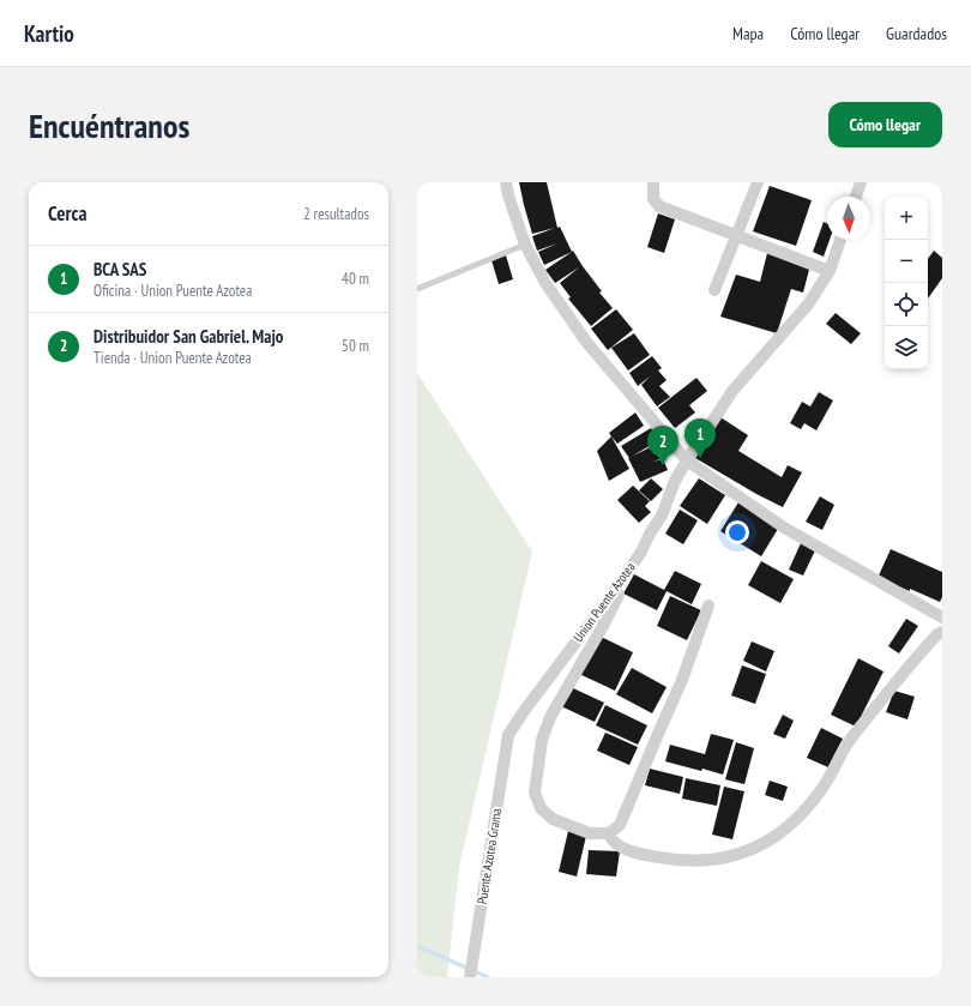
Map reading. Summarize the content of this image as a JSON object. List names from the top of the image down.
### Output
{
  "streets": {
    "street": ["Union Puente Azotea", "Puente Azotea Grama"]
  },
  "crossings": [
    ["Union Puente Azotea", "Puente Azotea Grama"]
  ],
  "north": "bottom",
  "page": {
    "header": "Kartio",
    "nav": ["Mapa", "Cómo llegar", "Guardados"],
    "buttons": "Cómo llegar",
    "title": "Encuéntranos",
    "heading": ["Cerca", "2 resultados"],
    "map_buttons": ["+", "−"],
    "list": [
      {
        "mark": "1",
        "name": "BCA SAS",
        "note": "Oficina · Union Puente Azotea",
        "value": "40 m"
      },
      {
        "mark": "2",
        "name": "Distribuidor San Gabriel. Majo",
        "note": "Tienda · Union Puente Azotea",
        "value": "50 m"
      }
    ],
    "pins": ["1", "2"]
  }
}
